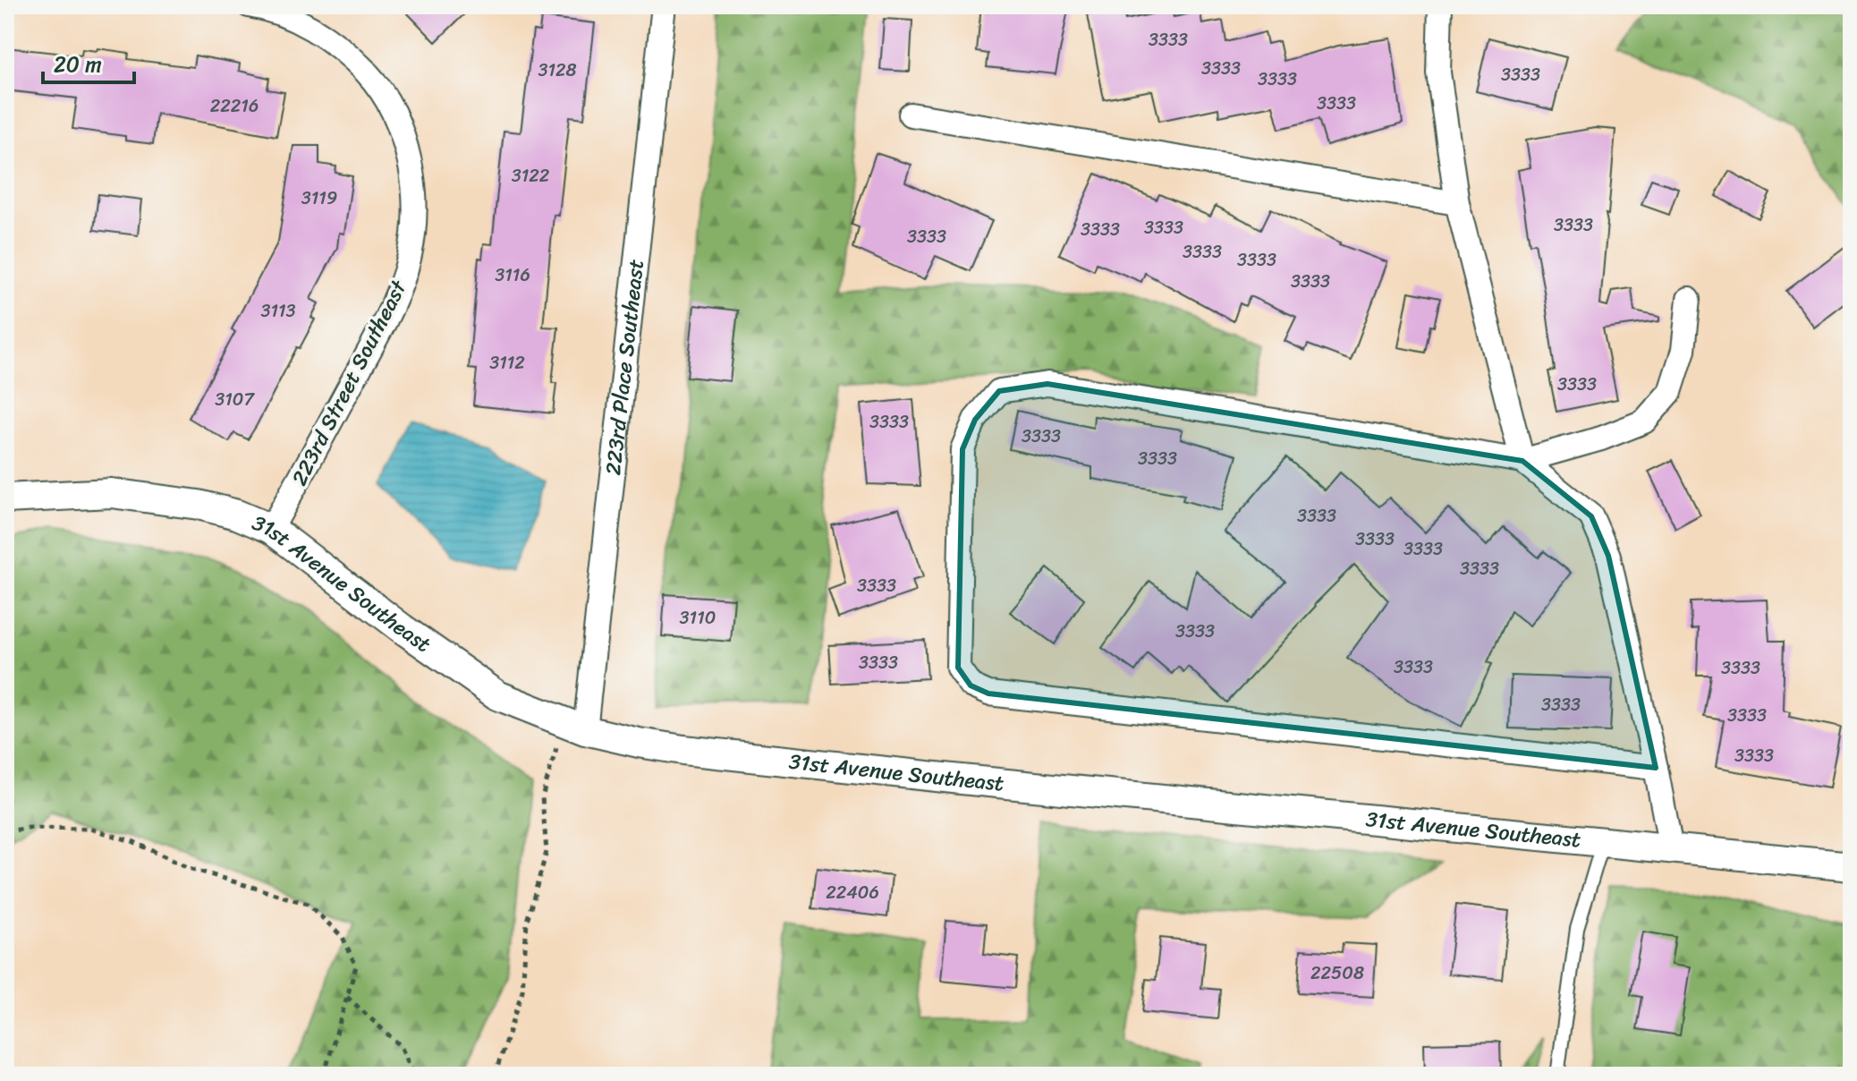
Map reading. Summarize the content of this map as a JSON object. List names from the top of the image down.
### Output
{
  "streets": {
    "street": ["223rd Place Southeast", "223rd Street Southeast", "31st Avenue Southeast"]
  },
  "crossings": [
    ["223rd Place Southeast", "31st Avenue Southeast"],
    ["223rd Street Southeast", "31st Avenue Southeast"]
  ],
  "house_numbers": [
    "3333",
    "3333",
    "3128",
    "3333",
    "3333",
    "3333",
    "22216",
    "3122",
    "3119",
    "3333",
    "3333",
    "3333",
    "3333",
    "3333",
    "3333",
    "3116",
    "3333",
    "3113",
    "3112",
    "3333",
    "3107",
    "3333",
    "3333",
    "3333",
    "3333",
    "3333",
    "3333",
    "3333",
    "3333",
    "3110",
    "3333",
    "3333",
    "3333",
    "3333",
    "3333",
    "3333",
    "3333",
    "22406",
    "22508"
  ],
  "scale_bar": "20 m"
}
